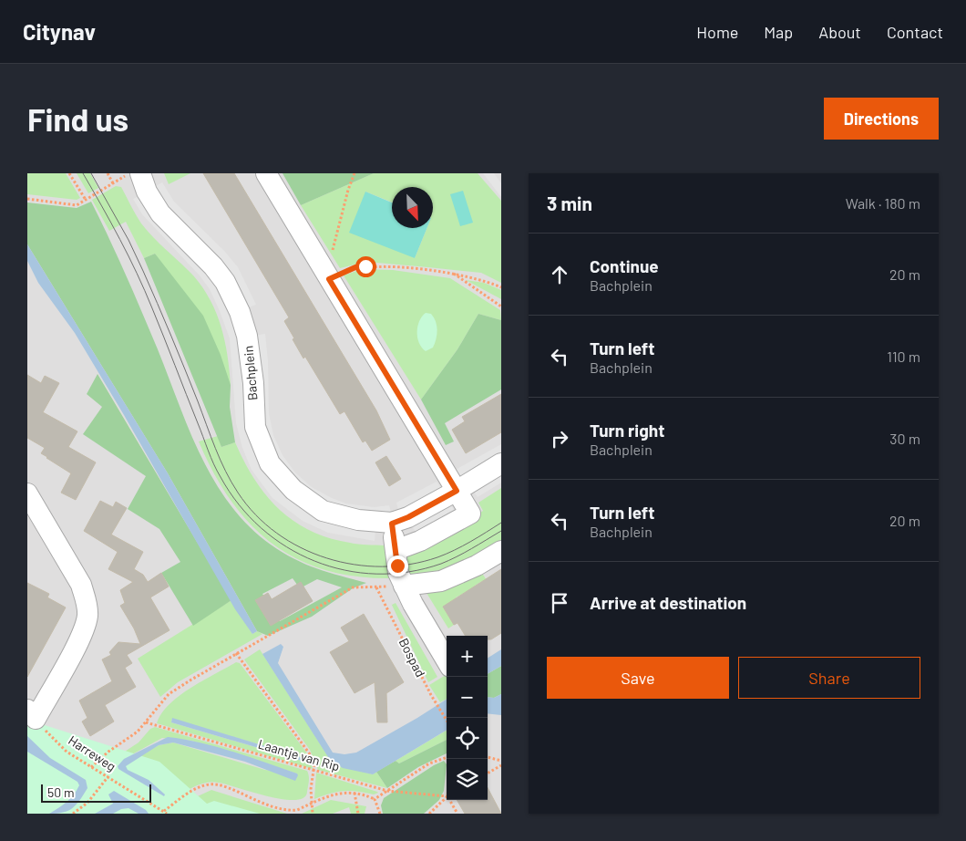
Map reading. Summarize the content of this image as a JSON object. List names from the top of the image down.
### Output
{
  "streets": {
    "street": ["Bachplein"],
    "path": ["Bospad", "Harreweg", "Laantje van Rip"]
  },
  "scale_bar": "50 m",
  "north": "bottom right",
  "page": {
    "header": "Citynav",
    "nav": [
      "Home",
      "Map",
      "About",
      "Contact"
    ],
    "buttons": [
      "Directions",
      ["Save", "Share"]
    ],
    "title": "Find us",
    "heading": ["3 min", "Walk · 180 m"],
    "list": [
      ["Continue", "Bachplein", "20 m"],
      ["Turn left", "Bachplein", "110 m"],
      ["Turn right", "Bachplein", "30 m"],
      ["Turn left", "Bachplein", "20 m"],
      "Arrive at destination"
    ],
    "map_buttons": ["+", "−"],
    "scale": "50 m"
  }
}
